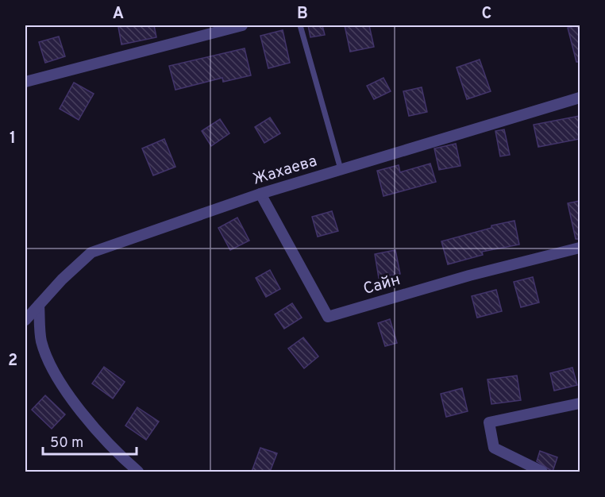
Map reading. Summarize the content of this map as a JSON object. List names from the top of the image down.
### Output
{
  "streets": {
    "street": ["Жахаева", "Сайн"]
  },
  "crossings": [
    ["Жахаева", "Сайн"]
  ],
  "scale_bar": "50 m",
  "grid": {
    "columns": ["A", "B", "C"],
    "rows": ["1", "2"]
  }
}
